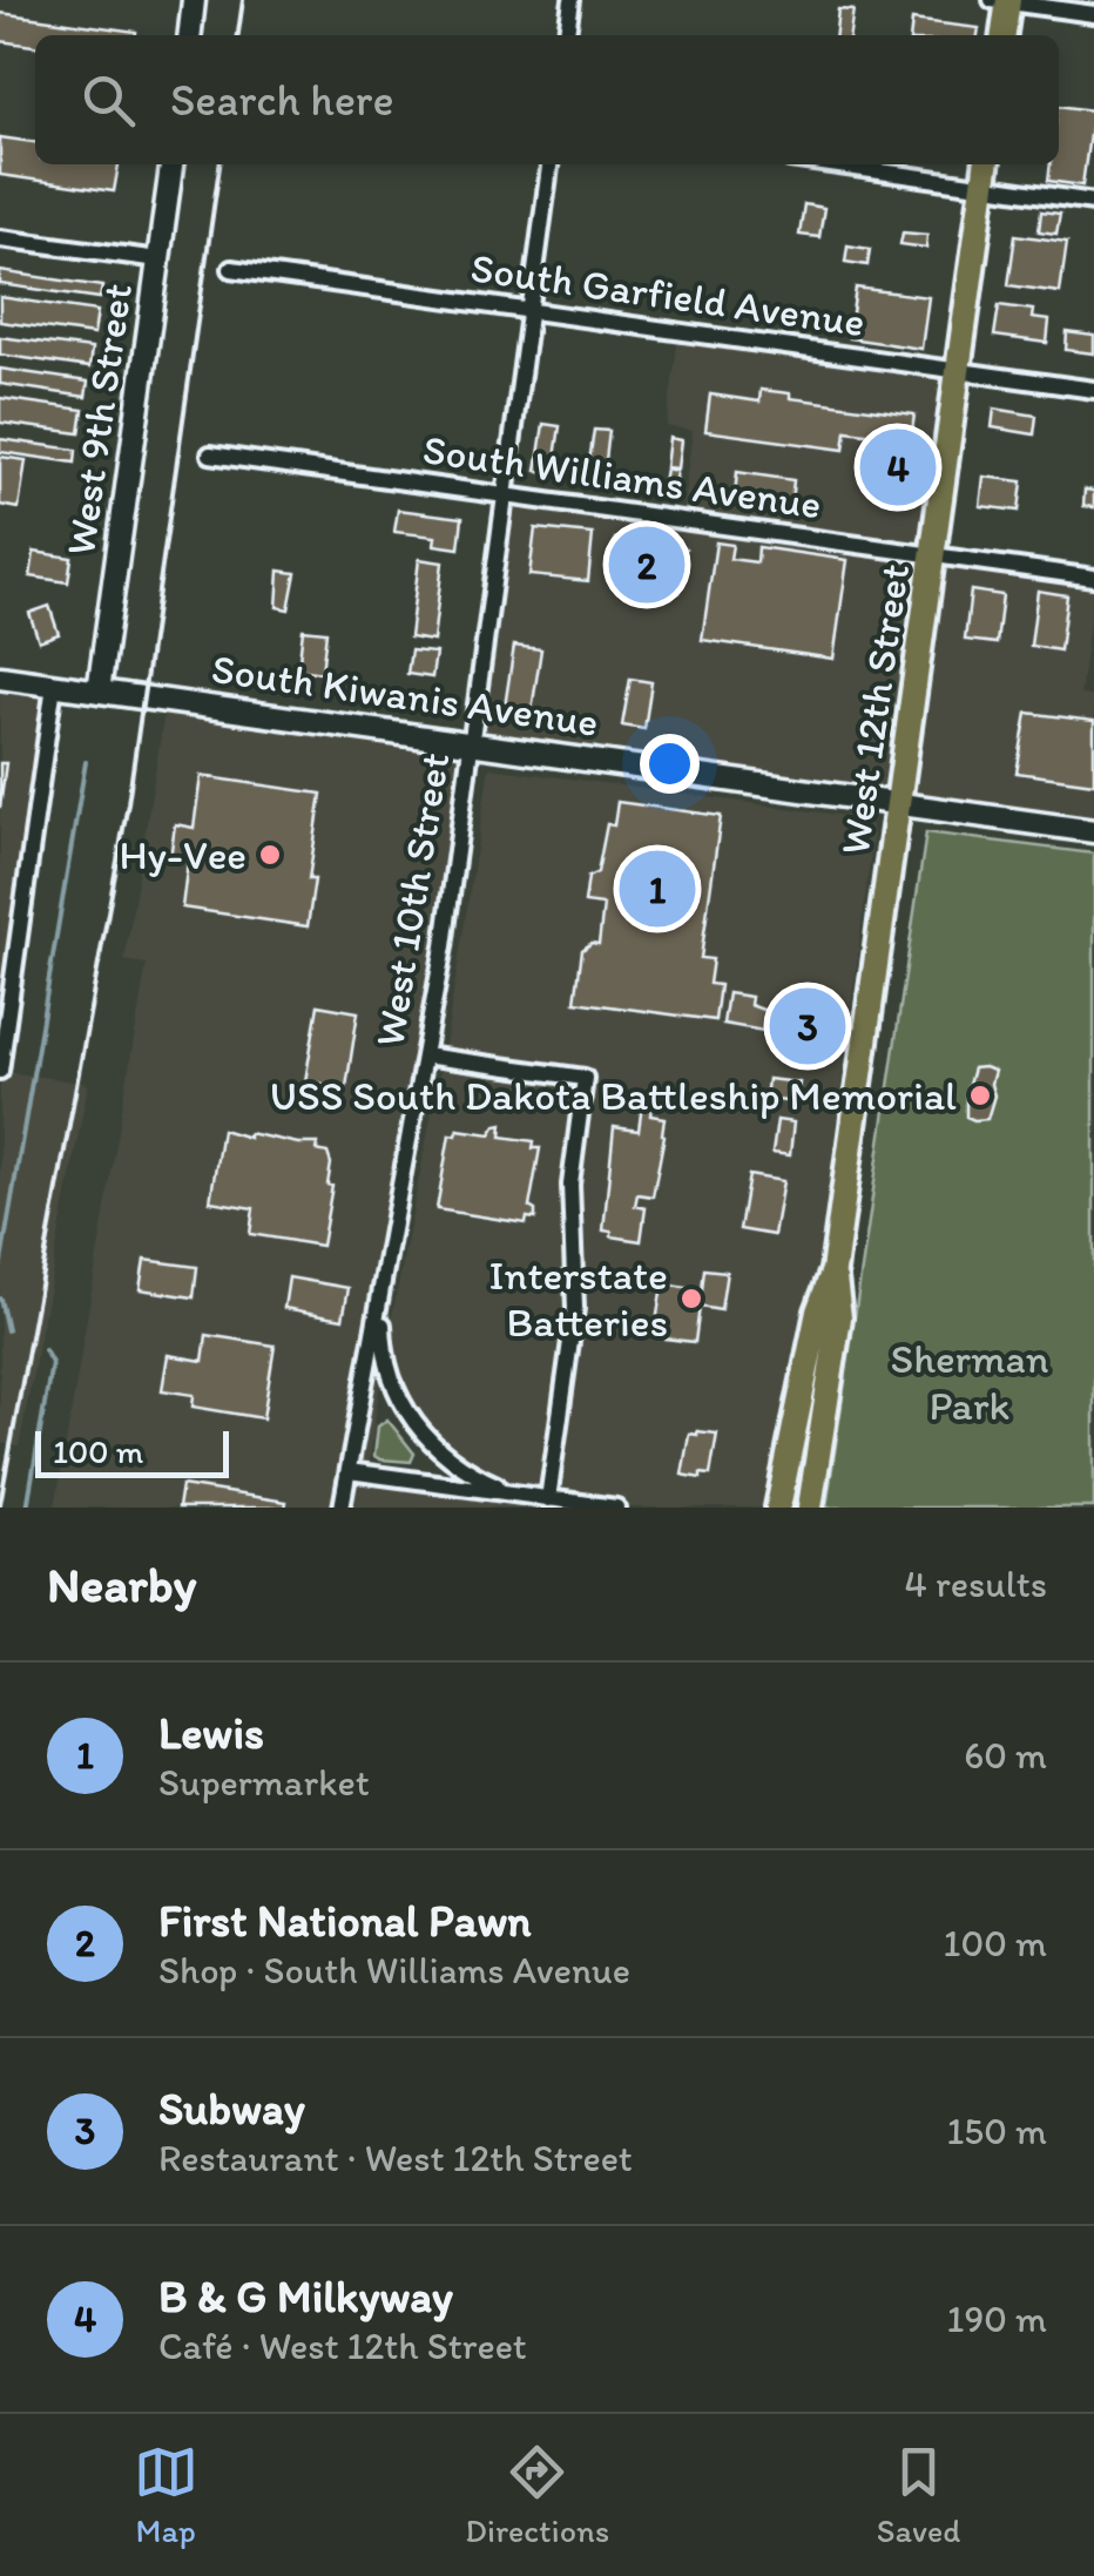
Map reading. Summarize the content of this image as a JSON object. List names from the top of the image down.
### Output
{
  "streets": {
    "main road": ["West 9th Street", "South Kiwanis Avenue", "West 12th Street"],
    "street": ["South Garfield Avenue", "South Williams Avenue", "West 10th Street"]
  },
  "crossings": [
    ["South Garfield Avenue", "West 12th Street"],
    ["South Garfield Avenue", "West 10th Street"],
    ["West 9th Street", "South Kiwanis Avenue"],
    ["South Williams Avenue", "West 12th Street"],
    ["South Williams Avenue", "West 10th Street"],
    ["South Kiwanis Avenue", "West 12th Street"],
    ["South Kiwanis Avenue", "West 10th Street"]
  ],
  "parks": ["Sherman Park"],
  "places": ["Hy-Vee", "USS South Dakota Battleship Memorial", "Interstate Batteries"],
  "scale_bar": "100 m",
  "page": {
    "search": "Search here",
    "pins": [
      "4",
      "2",
      "1",
      "3"
    ],
    "scale": "100 m",
    "heading": ["Nearby", "4 results"],
    "list": [
      {
        "mark": "1",
        "name": "Lewis",
        "note": "Supermarket",
        "value": "60 m"
      },
      {
        "mark": "2",
        "name": "First National Pawn",
        "note": "Shop · South Williams Avenue",
        "value": "100 m"
      },
      {
        "mark": "3",
        "name": "Subway",
        "note": "Restaurant · West 12th Street",
        "value": "150 m"
      },
      {
        "mark": "4",
        "name": "B & G Milkyway",
        "note": "Café · West 12th Street",
        "value": "190 m"
      }
    ],
    "nav": ["Map", "Directions", "Saved"]
  }
}
